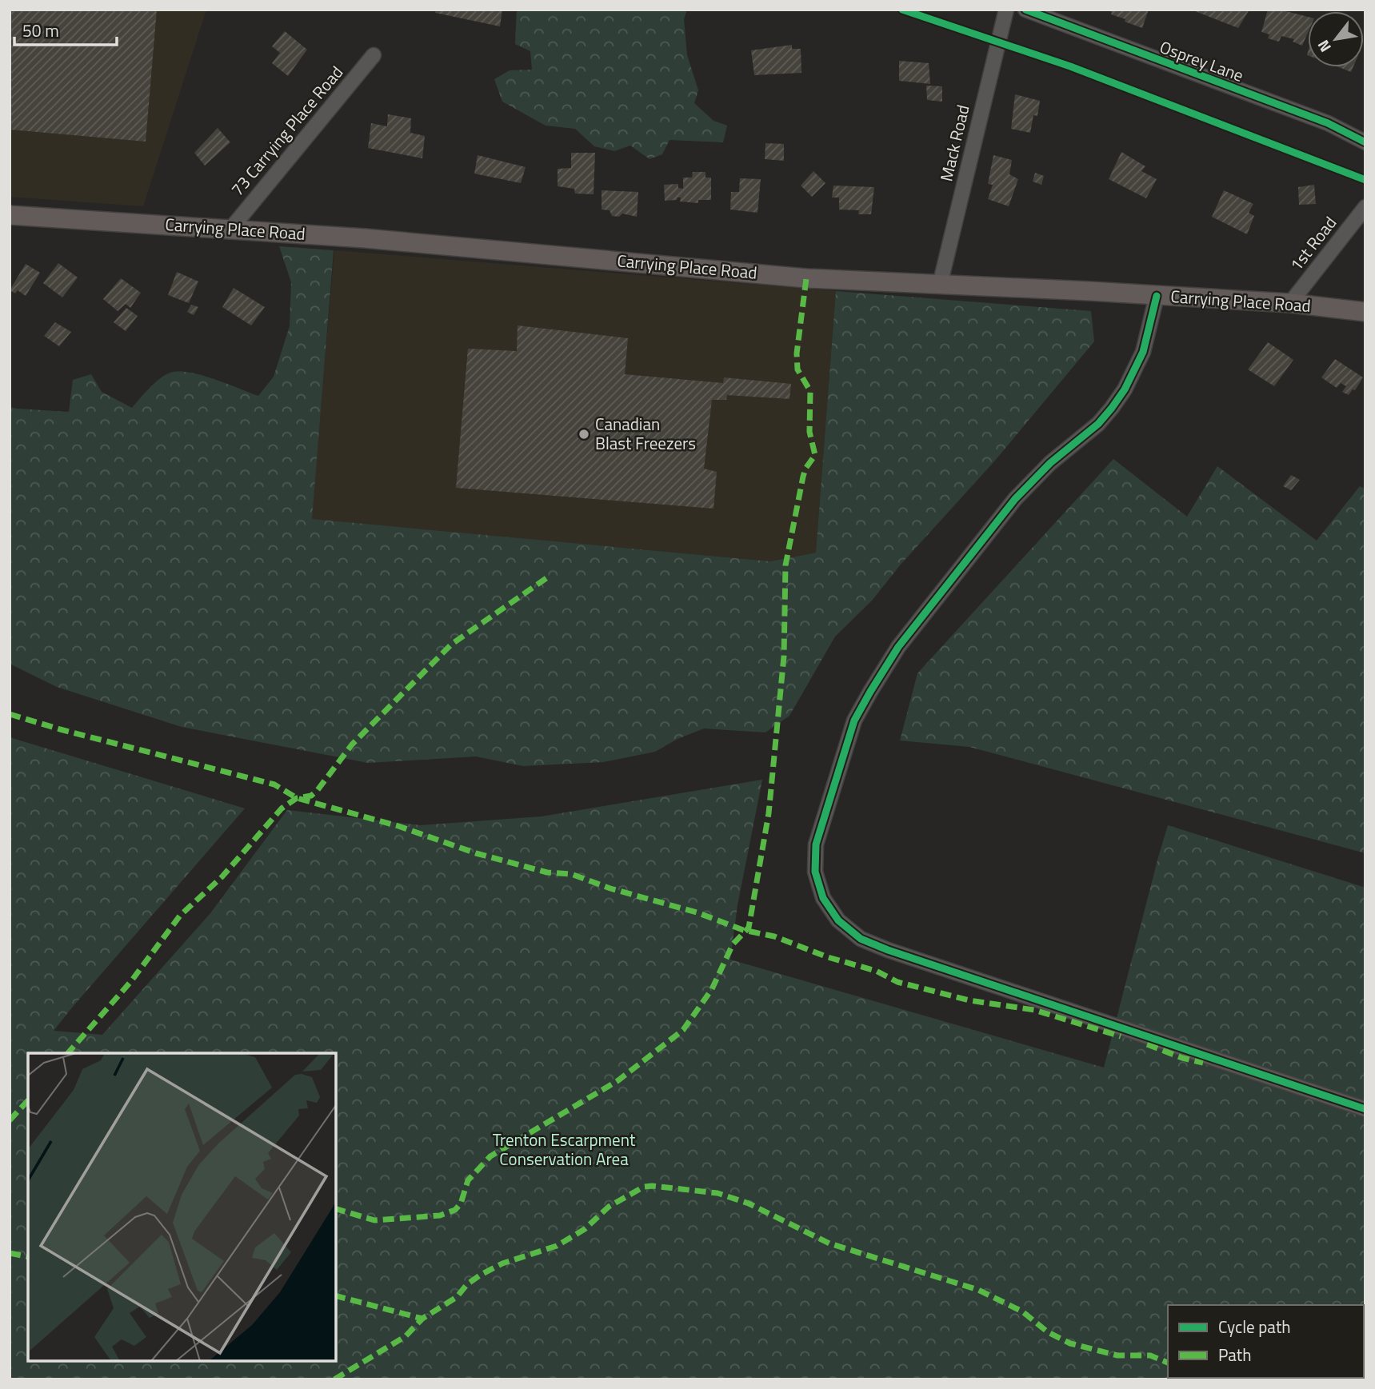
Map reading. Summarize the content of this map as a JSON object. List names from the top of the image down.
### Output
{
  "streets": {
    "main road": ["Carrying Place Road"],
    "street": [
      "Osprey Lane",
      "73 Carrying Place Road",
      "Mack Road",
      "1st Road"
    ]
  },
  "crossings": [
    ["73 Carrying Place Road", "Carrying Place Road"],
    ["Mack Road", "Carrying Place Road"],
    ["Carrying Place Road", "1st Road"]
  ],
  "parks": ["Trenton Escarpment Conservation Area"],
  "places": ["Canadian Blast Freezers"],
  "legend": ["Cycle path", "Path"],
  "scale_bar": "50 m",
  "north": "bottom left"
}
